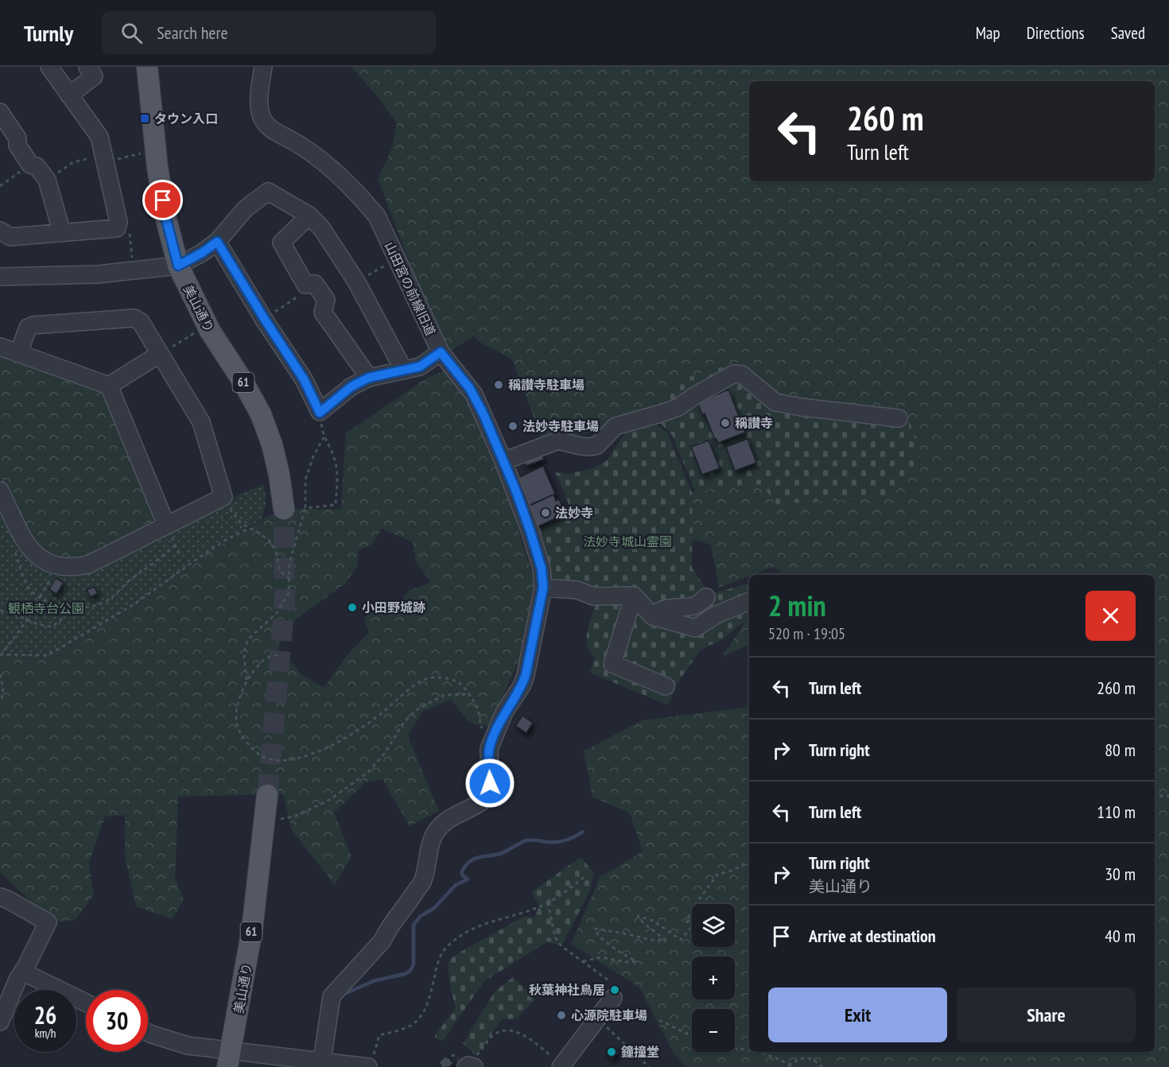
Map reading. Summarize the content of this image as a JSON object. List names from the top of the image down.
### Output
{
  "streets": {
    "main road": ["美山通り", "61"],
    "street": ["山田宮の前線旧道"]
  },
  "parks": ["法妙寺城山霊園", "観栖寺台公園"],
  "places": {
    "transit": ["タウン入口"],
    "other": [
      "稱讃寺駐車場",
      "稱讃寺",
      "法妙寺駐車場",
      "法妙寺",
      "小田野城跡",
      "秋葉神社鳥居",
      "心源院駐車場",
      "鐘撞堂"
    ]
  },
  "page": {
    "header": "Turnly",
    "search": "Search here",
    "nav": ["Map", "Directions", "Saved"],
    "turn": ["260 m", "Turn left"],
    "heading": ["2 min", "520 m · 19:05"],
    "list": [
      {
        "name": "Turn left",
        "value": "260 m"
      },
      {
        "name": "Turn right",
        "value": "80 m"
      },
      {
        "name": "Turn left",
        "value": "110 m"
      },
      {
        "name": "Turn right",
        "note": "美山通り",
        "value": "30 m"
      },
      {
        "name": "Arrive at destination",
        "value": "40 m"
      }
    ],
    "map_buttons": ["+", "−"],
    "buttons": ["Exit", "Share"],
    "speed": "26 km/h",
    "limit": "30"
  }
}
